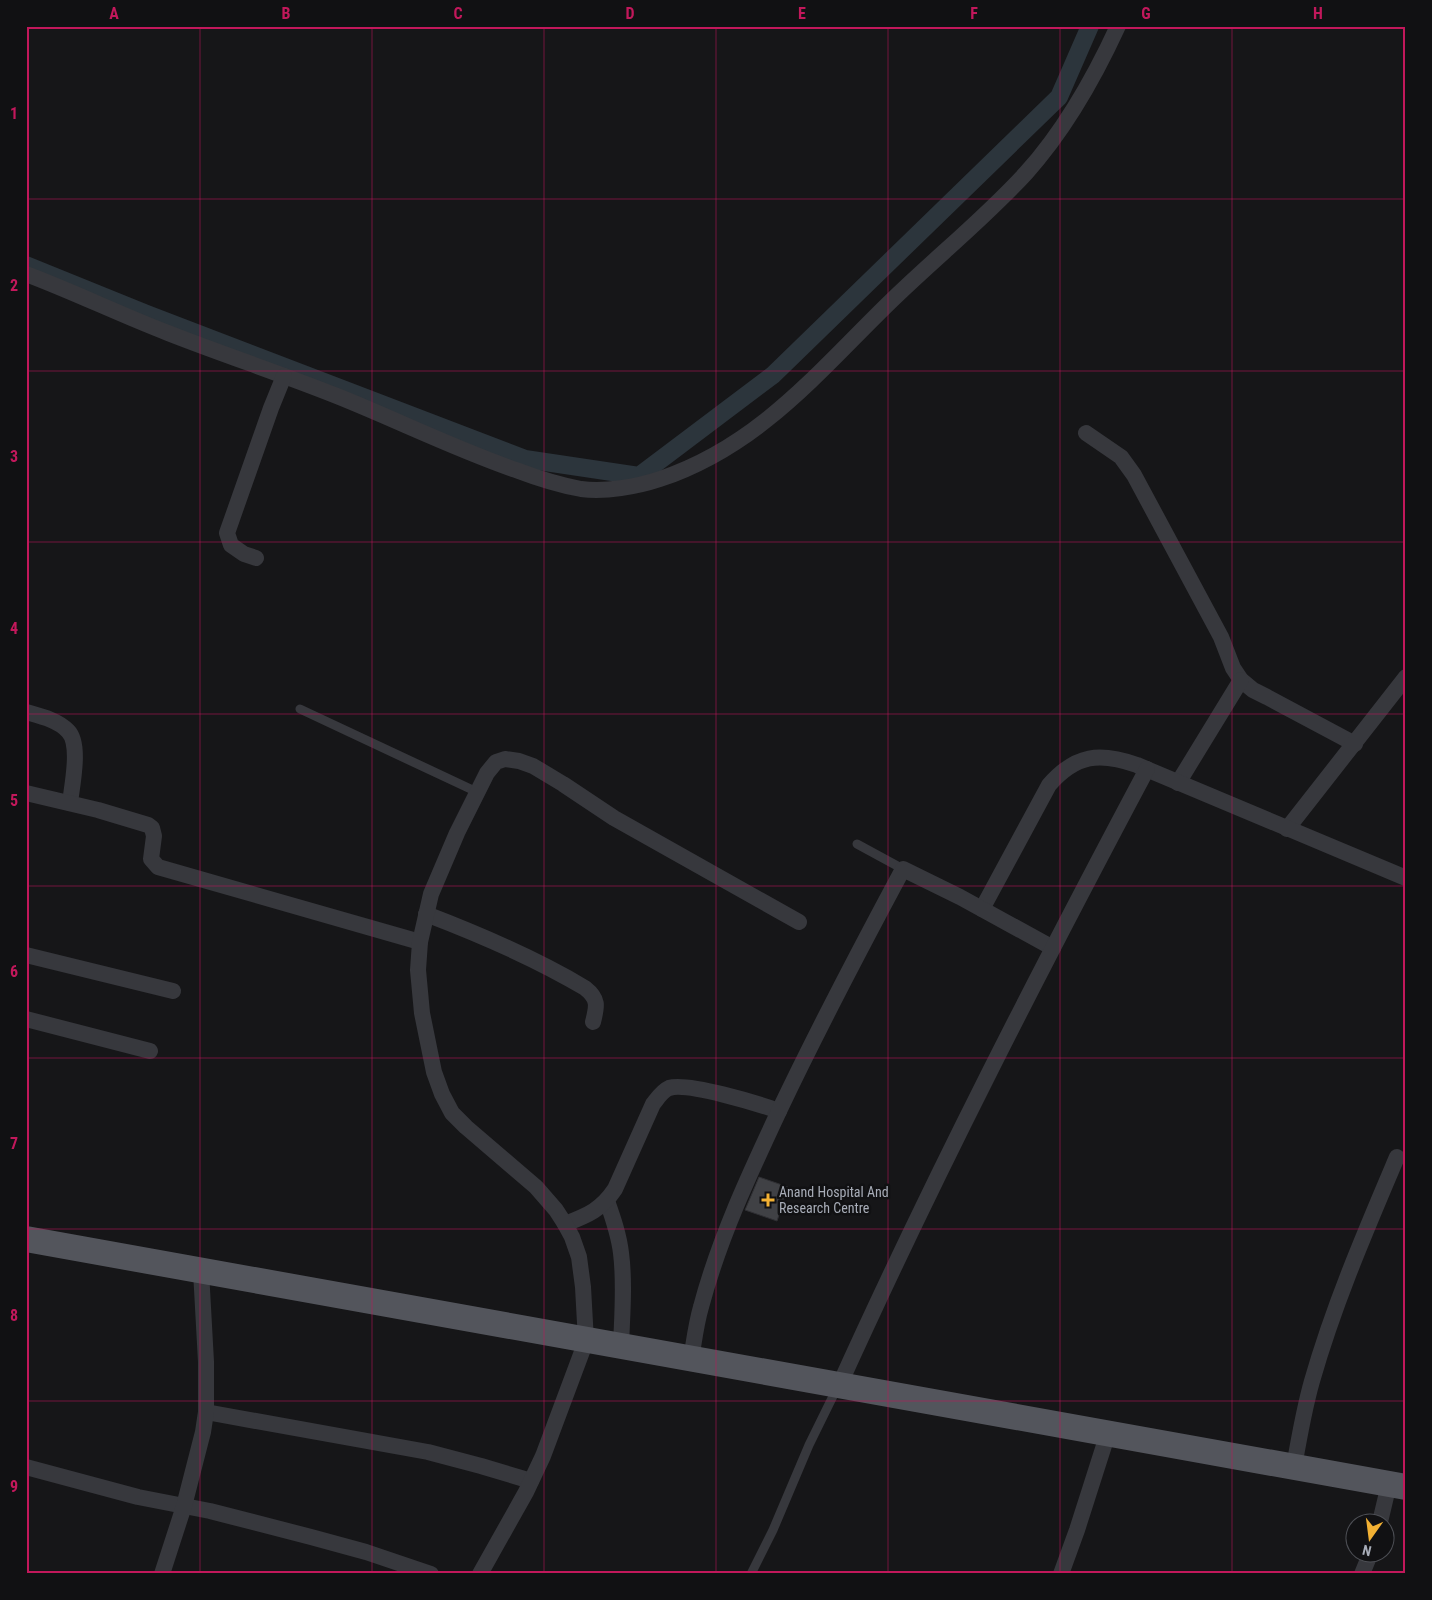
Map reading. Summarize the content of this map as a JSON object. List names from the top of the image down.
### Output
{
  "places": {
    "health": ["Anand Hospital And Research Centre"]
  },
  "north": "bottom",
  "grid": {
    "columns": [
      "A",
      "B",
      "C",
      "D",
      "E",
      "F",
      "G",
      "H"
    ],
    "rows": [
      "1",
      "2",
      "3",
      "4",
      "5",
      "6",
      "7",
      "8",
      "9"
    ]
  }
}
